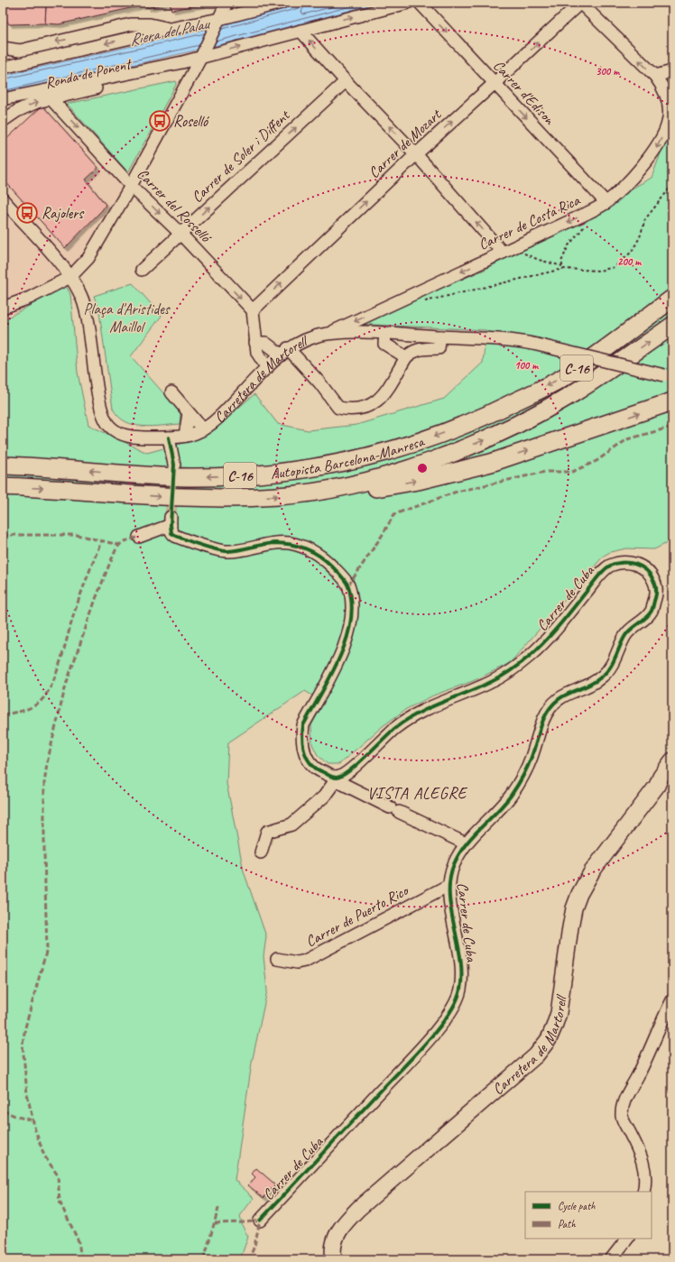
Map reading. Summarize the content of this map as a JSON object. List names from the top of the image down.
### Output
{
  "streets": {
    "highway": ["C-16", "Autopista Barcelona-Manresa"],
    "main road": ["Carretera de Martorell"],
    "street": [
      "Ronda de Ponent",
      "Carrer d'Edison",
      "Carrer de Mozart",
      "Carrer de Soler i Diffent",
      "Carrer del Rosselló",
      "Carrer de Costa Rica",
      "Carrer de Cuba",
      "Carrer de Puerto Rico"
    ]
  },
  "crossings": [
    ["Ronda de Ponent", "Carrer del Rosselló"],
    ["Carrer d'Edison", "Carrer de Mozart"],
    ["Carrer d'Edison", "Carrer de Costa Rica"],
    ["Carrer de Mozart", "Carrer del Rosselló"],
    ["Carrer de Mozart", "Carrer de Costa Rica"],
    ["Carrer de Soler i Diffent", "Carrer del Rosselló"],
    ["Carrer de Costa Rica", "Carretera de Martorell"],
    ["Carrer de Cuba", "Carrer de Puerto Rico"]
  ],
  "one_way": ["Carrer d'Edison", "Carrer de Mozart", "Carrer del Rosselló"],
  "districts": ["VISTA ALEGRE"],
  "water": ["Riera del Palau"],
  "parks": ["Plaça d'Aristides Maillol"],
  "places": {
    "bus stop": ["Roselló", "Rajolers"]
  },
  "legend": ["Cycle path", "Path"],
  "rings": ["300 m", "200 m", "100 m"]
}
